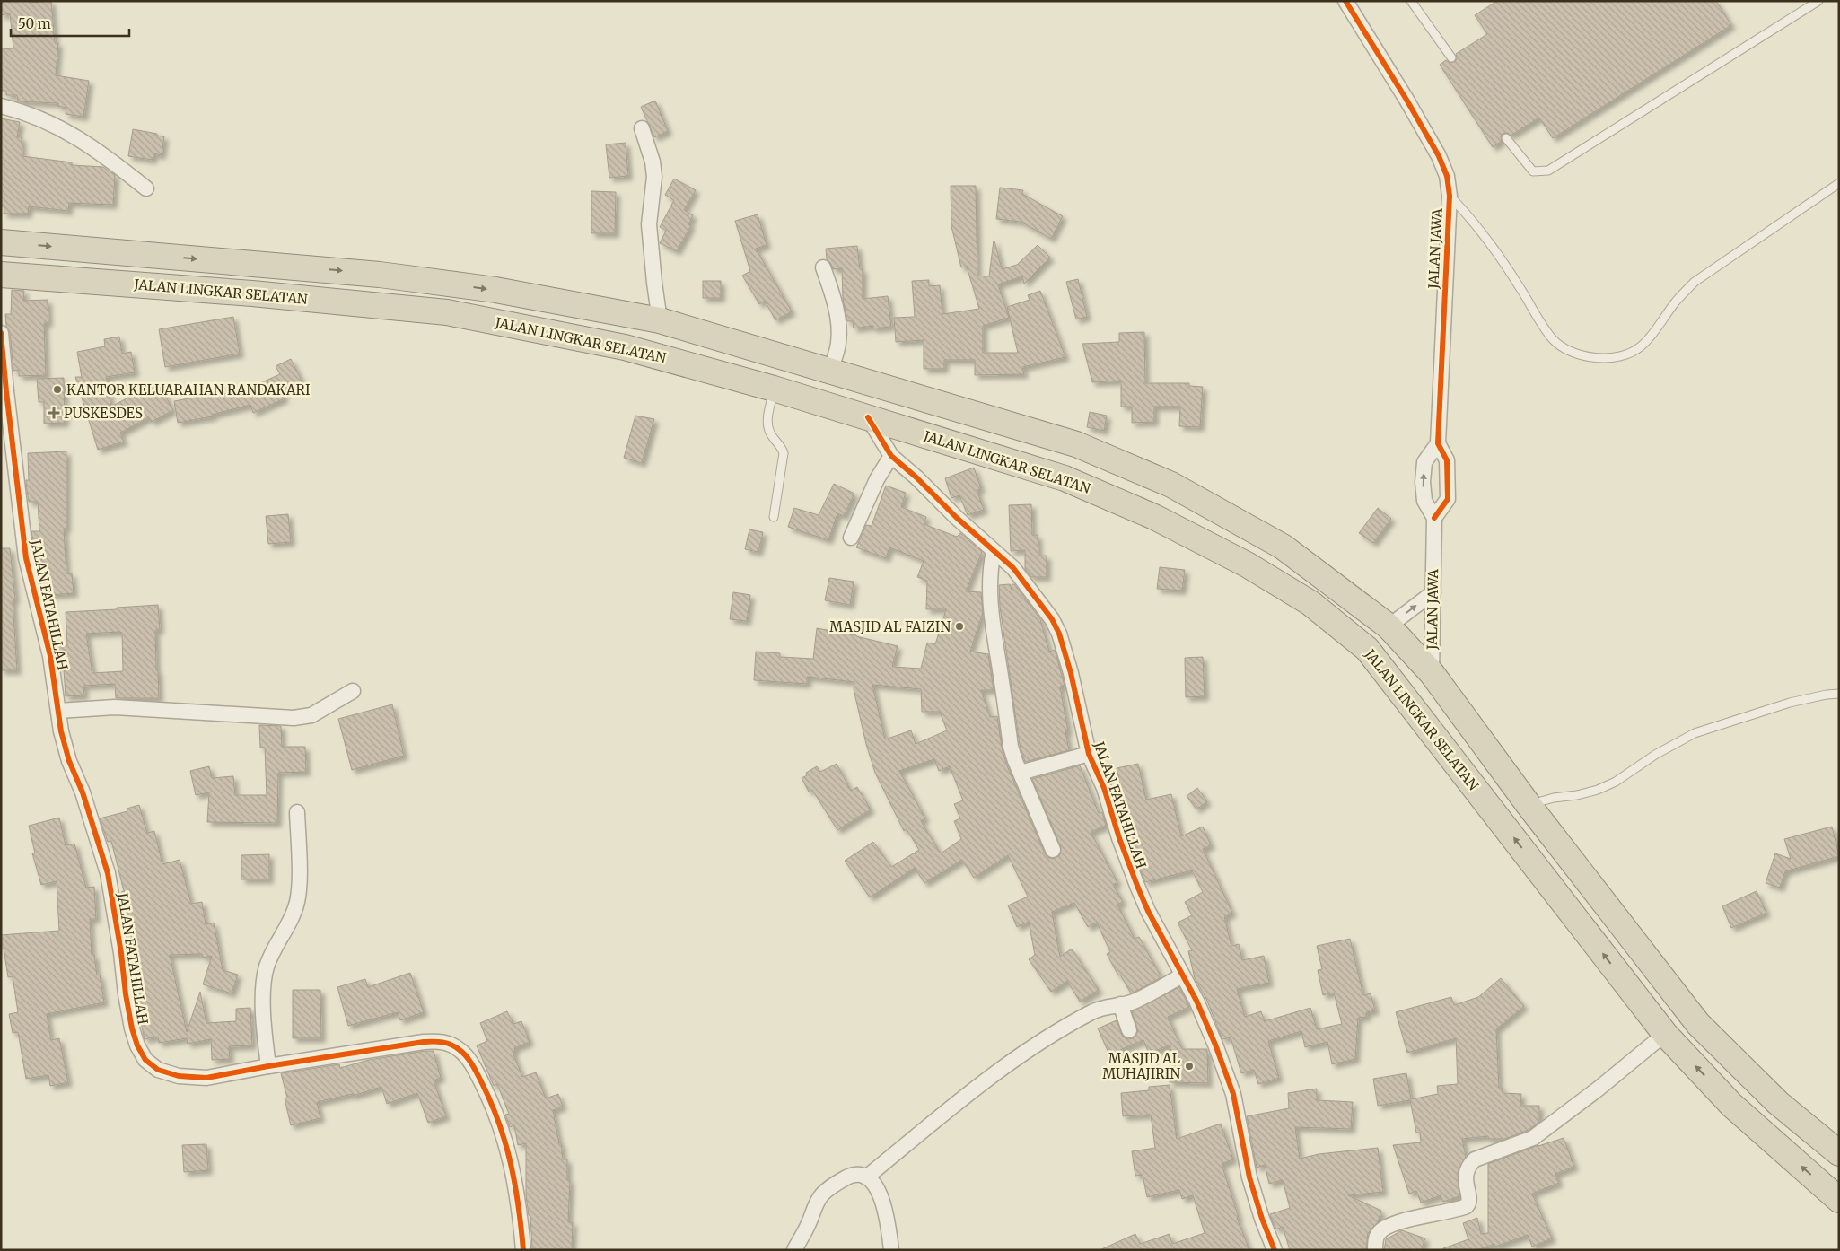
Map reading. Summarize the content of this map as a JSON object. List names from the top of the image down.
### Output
{
  "streets": {
    "highway": ["JALAN LINGKAR SELATAN"],
    "street": ["JALAN JAWA", "JALAN FATAHILLAH"]
  },
  "crossings": [
    ["JALAN LINGKAR SELATAN", "JALAN FATAHILLAH"]
  ],
  "places": {
    "other": ["KANTOR KELUARAHAN RANDAKARI", "MASJID AL FAIZIN", "MASJID AL MUHAJIRIN"],
    "health": ["PUSKESDES"]
  },
  "scale_bar": "50 m"
}
